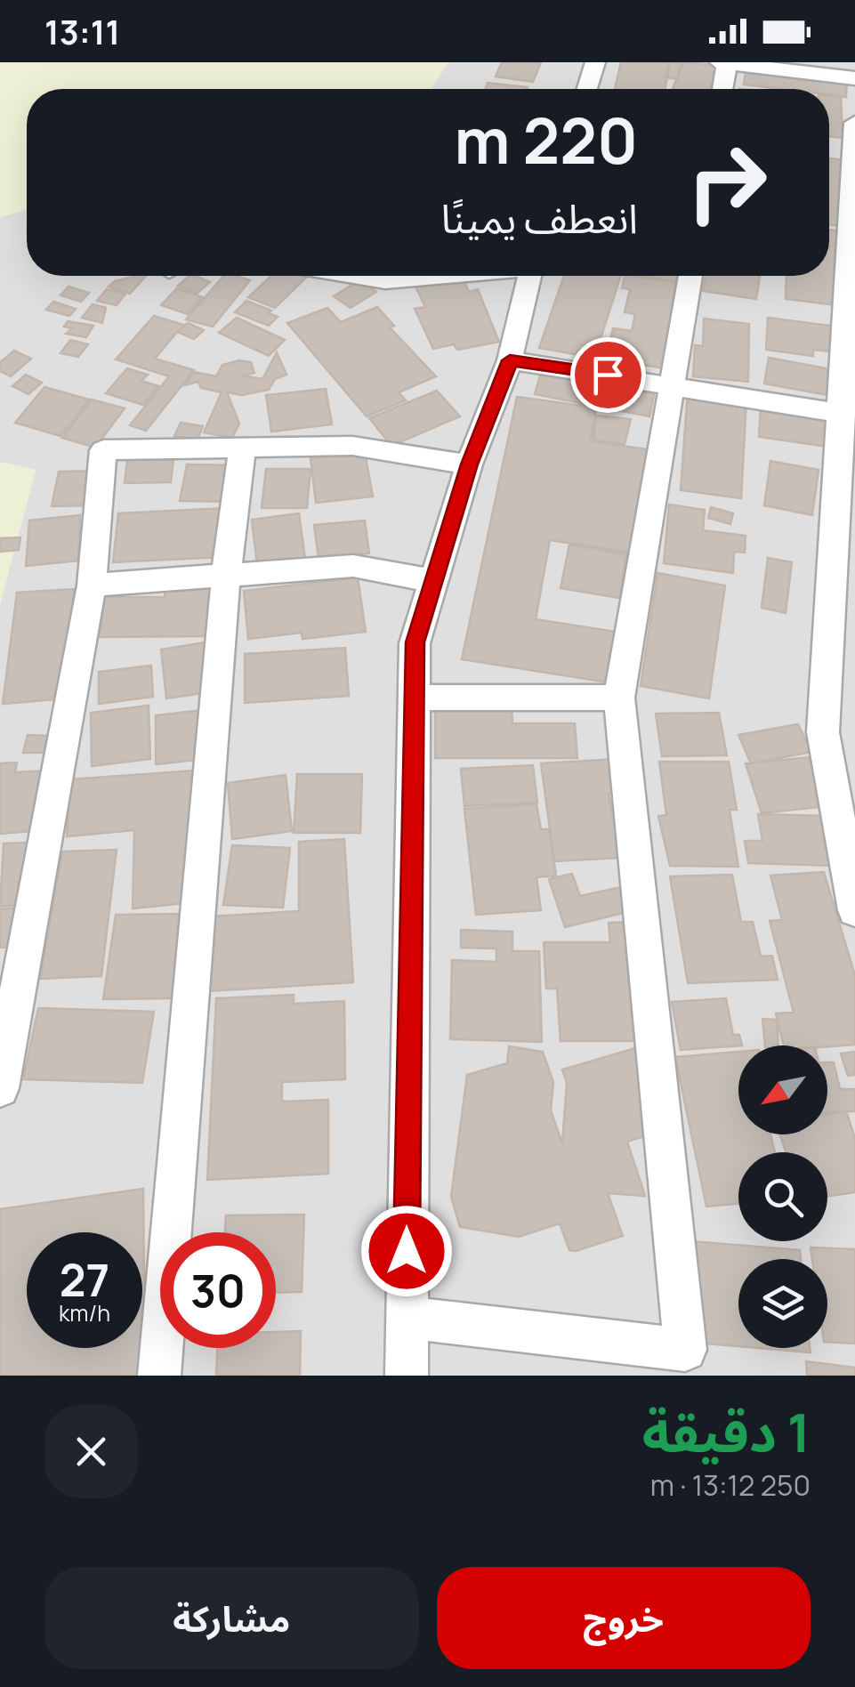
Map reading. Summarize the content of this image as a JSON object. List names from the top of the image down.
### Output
{
  "north": "bottom left",
  "page": {
    "status": "13:11",
    "turn": ["220 m", "انعطف يمينًا"],
    "speed": "27 km/h",
    "limit": "30",
    "heading": ["1 دقيقة", "250 m · 13:12"],
    "buttons": ["خروج", "مشاركة"]
  }
}
